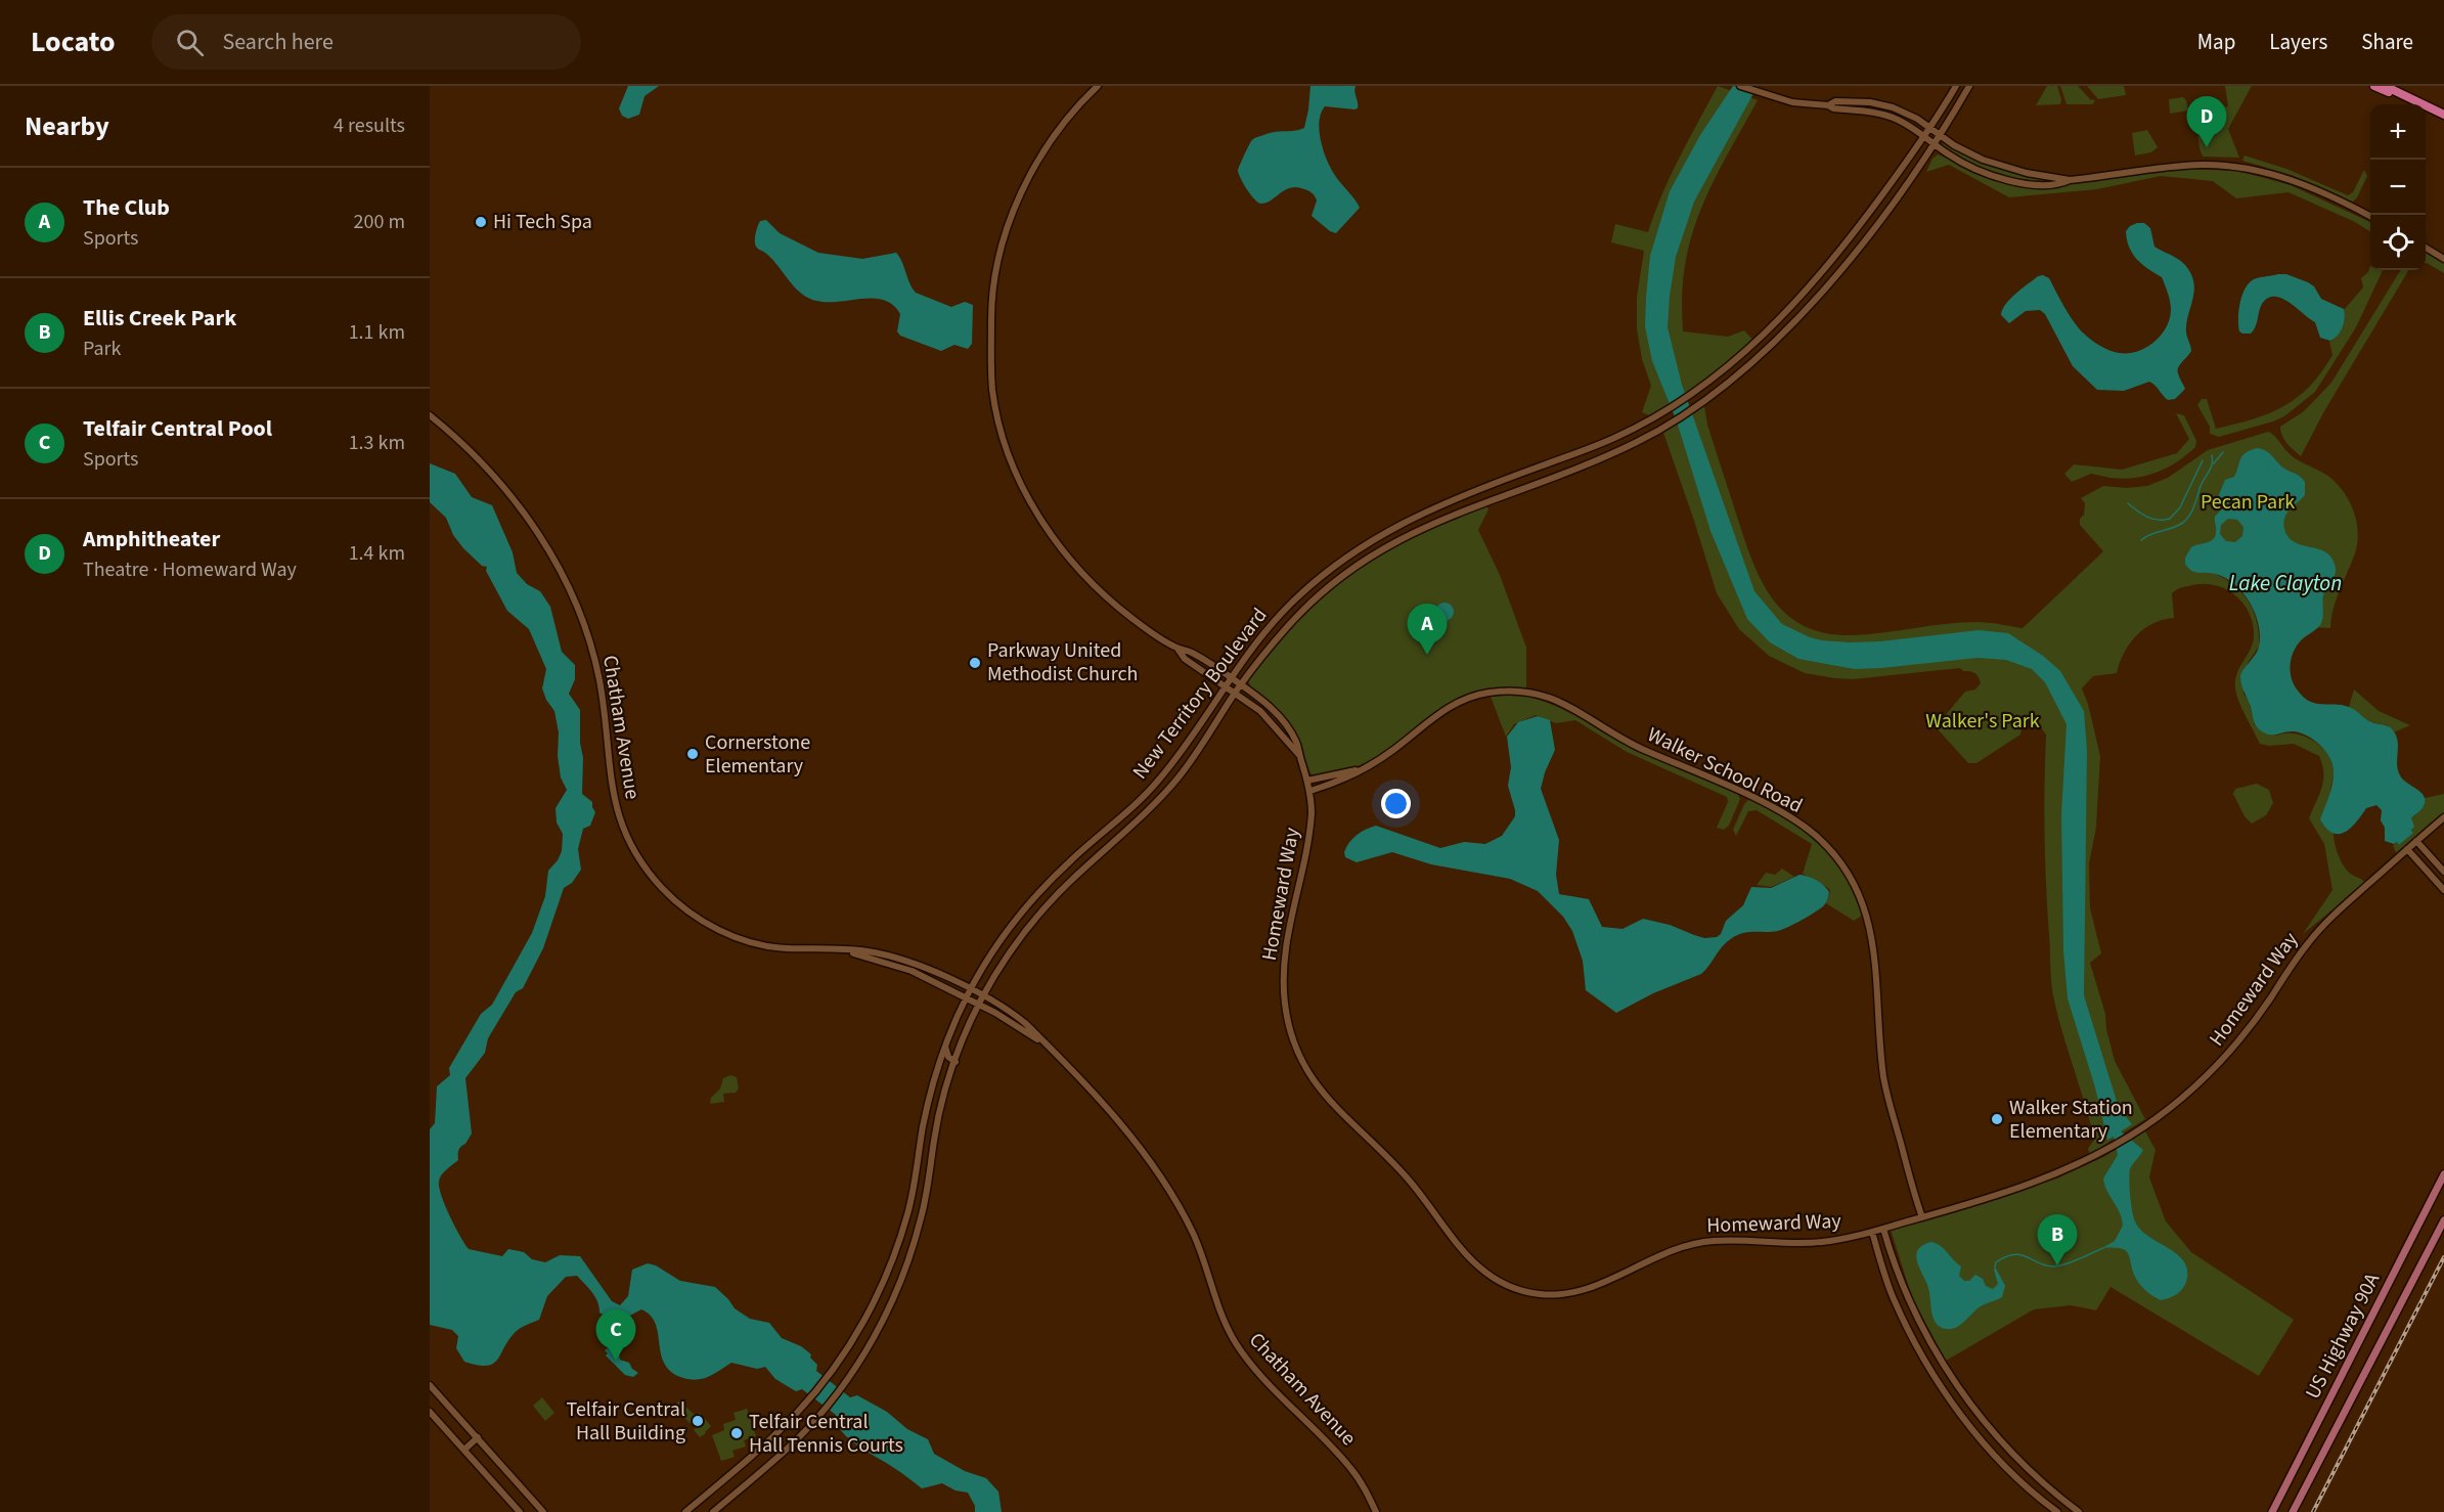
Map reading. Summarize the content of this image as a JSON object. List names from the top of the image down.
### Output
{
  "streets": {
    "main road": ["US Highway 90A"],
    "street": [
      "New Territory Boulevard",
      "Chatham Avenue",
      "Walker School Road",
      "Homeward Way"
    ]
  },
  "crossings": [
    ["New Territory Boulevard", "Chatham Avenue"],
    ["New Territory Boulevard", "Homeward Way"],
    ["Walker School Road", "Homeward Way"]
  ],
  "water": ["Lake Clayton"],
  "parks": ["Pecan Park", "Walker's Park"],
  "places": [
    "Hi Tech Spa",
    "Parkway United Methodist Church",
    "Cornerstone Elementary",
    "Walker Station Elementary",
    "Telfair Central Hall Building",
    "Telfair Central Hall Tennis Courts"
  ],
  "page": {
    "header": "Locato",
    "search": "Search here",
    "nav": ["Map", "Layers", "Share"],
    "heading": ["Nearby", "4 results"],
    "pins": [
      "D",
      "A",
      "B",
      "C"
    ],
    "map_buttons": ["+", "−"],
    "list": [
      {
        "mark": "A",
        "name": "The Club",
        "note": "Sports",
        "value": "200 m"
      },
      {
        "mark": "B",
        "name": "Ellis Creek Park",
        "note": "Park",
        "value": "1.1 km"
      },
      {
        "mark": "C",
        "name": "Telfair Central Pool",
        "note": "Sports",
        "value": "1.3 km"
      },
      {
        "mark": "D",
        "name": "Amphitheater",
        "note": "Theatre · Homeward Way",
        "value": "1.4 km"
      }
    ]
  }
}
